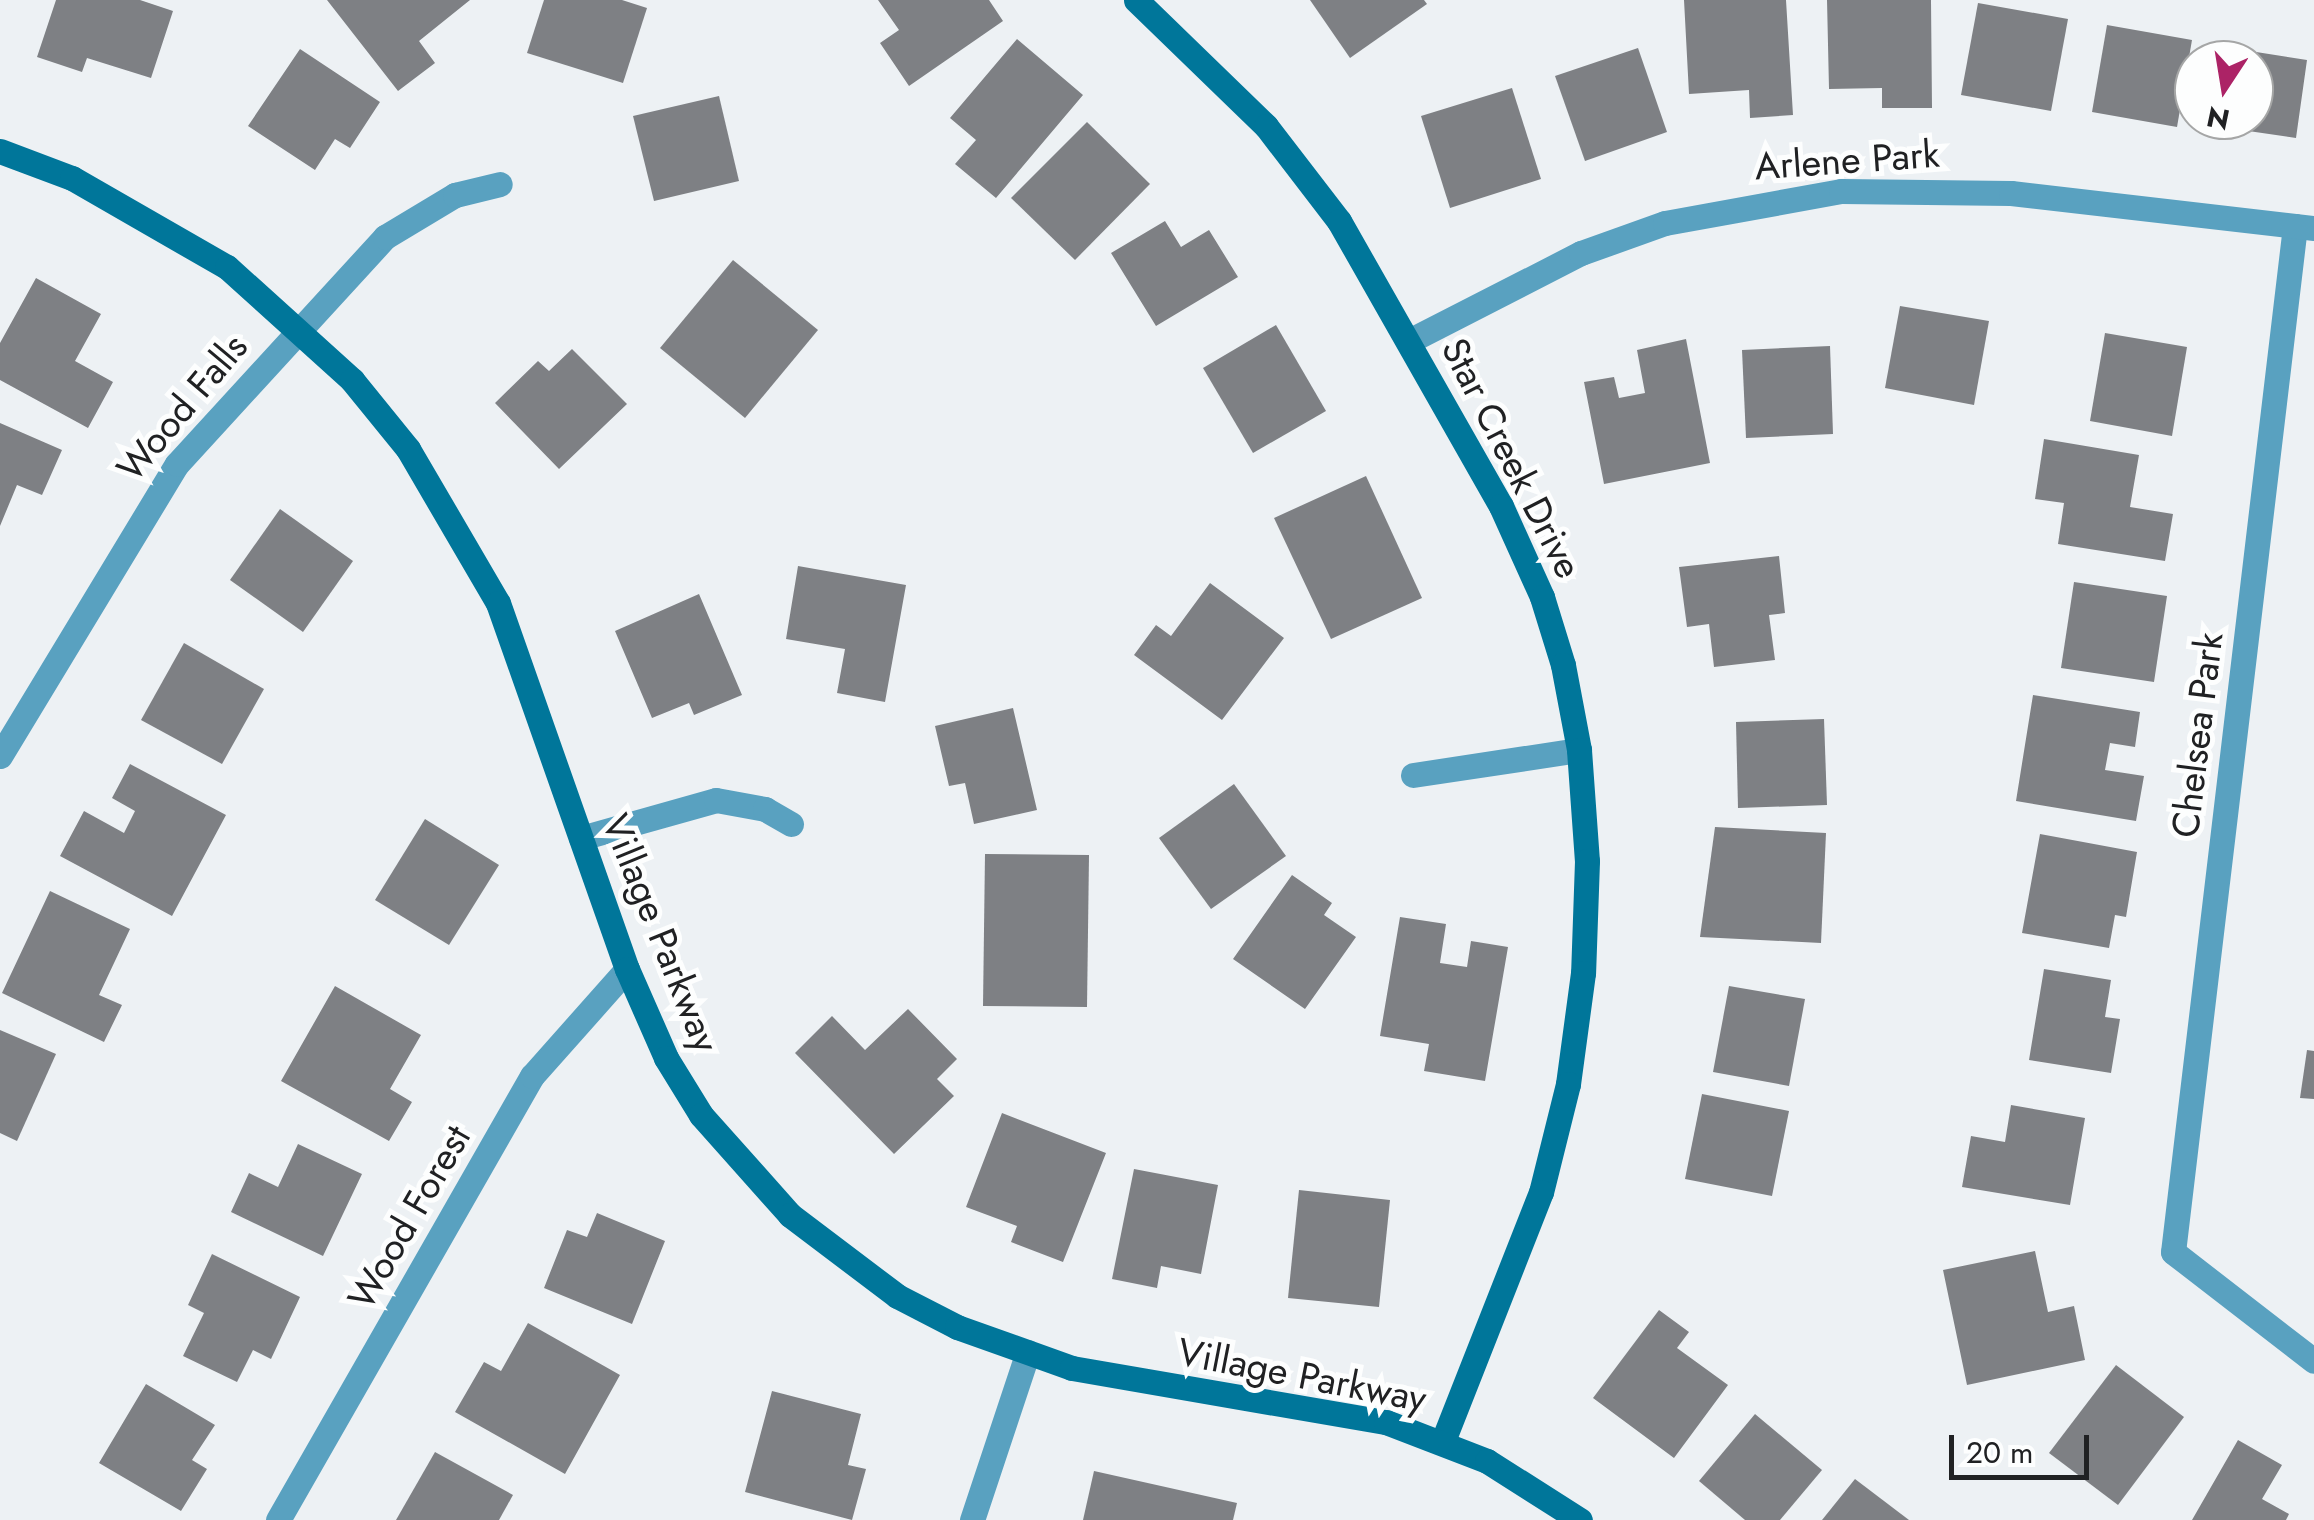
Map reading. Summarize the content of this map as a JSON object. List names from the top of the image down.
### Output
{
  "streets": {
    "street": [
      "Arlene Park",
      "Wood Falls",
      "Star Creek Drive",
      "Chelsea Park",
      "Village Parkway",
      "Wood Forest"
    ]
  },
  "crossings": [
    ["Arlene Park", "Star Creek Drive"],
    ["Arlene Park", "Chelsea Park"],
    ["Wood Falls", "Village Parkway"],
    ["Star Creek Drive", "Village Parkway"],
    ["Village Parkway", "Wood Forest"]
  ],
  "scale_bar": "20 m",
  "north": "bottom"
}
